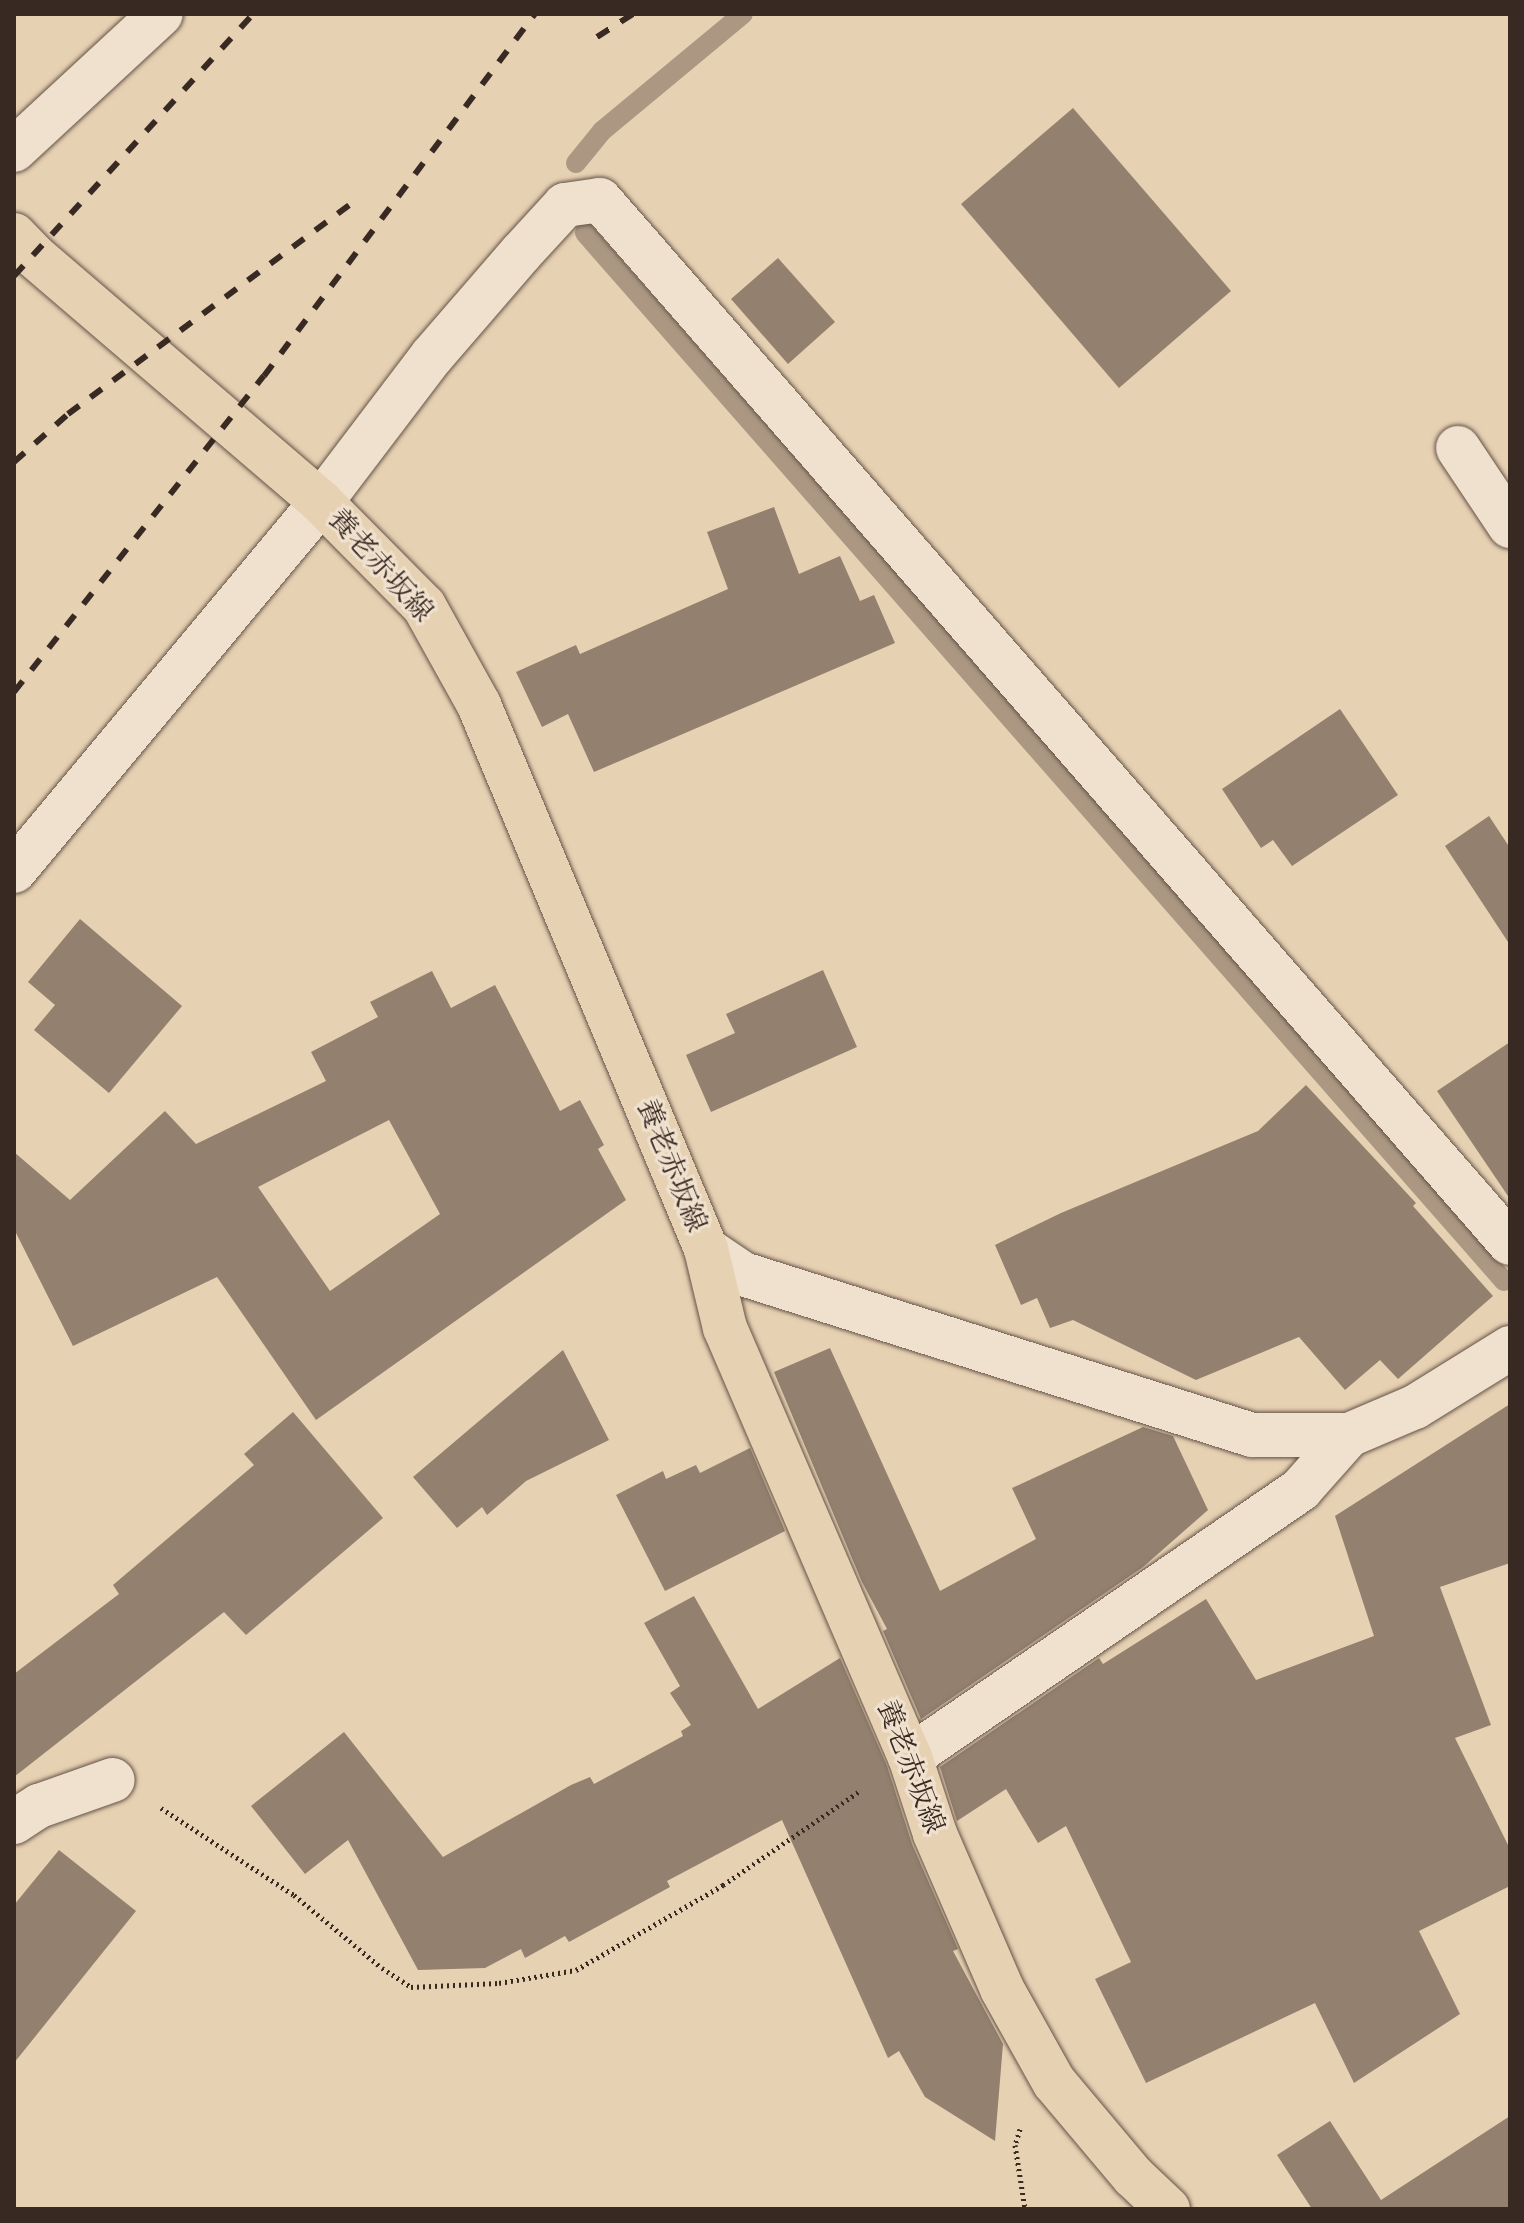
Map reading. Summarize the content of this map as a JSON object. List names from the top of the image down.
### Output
{
  "streets": {
    "main road": ["養老赤坂線"]
  }
}
